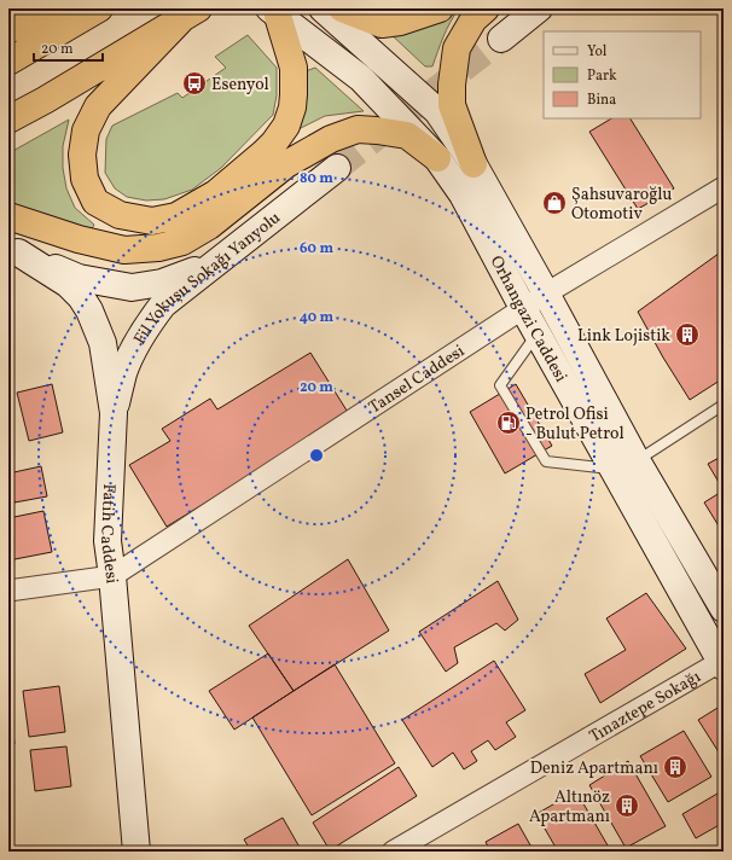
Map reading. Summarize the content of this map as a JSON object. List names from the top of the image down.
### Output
{
  "streets": {
    "main road": ["Fil Yokuşu Sokağı Yanyolu", "Orhangazi Caddesi", "Fatih Caddesi"],
    "street": ["Tansel Caddesi", "Tınaztepe Sokağı"]
  },
  "crossings": [
    ["Fil Yokuşu Sokağı Yanyolu", "Fatih Caddesi"],
    ["Orhangazi Caddesi", "Tansel Caddesi"],
    ["Orhangazi Caddesi", "Tınaztepe Sokağı"],
    ["Tansel Caddesi", "Fatih Caddesi"]
  ],
  "places": {
    "bus stop": ["Esenyol"],
    "shop": ["Şahsuvaroğlu Otomotiv"],
    "building": ["Link Lojistik", "Deniz Apartmanı", "Altınöz Apartmanı"],
    "fuel station": ["Petrol Ofisi - Bulut Petrol"]
  },
  "legend": ["Yol", "Park", "Bina"],
  "scale_bar": "20 m",
  "rings": [
    "80 m",
    "60 m",
    "40 m",
    "20 m"
  ]
}
